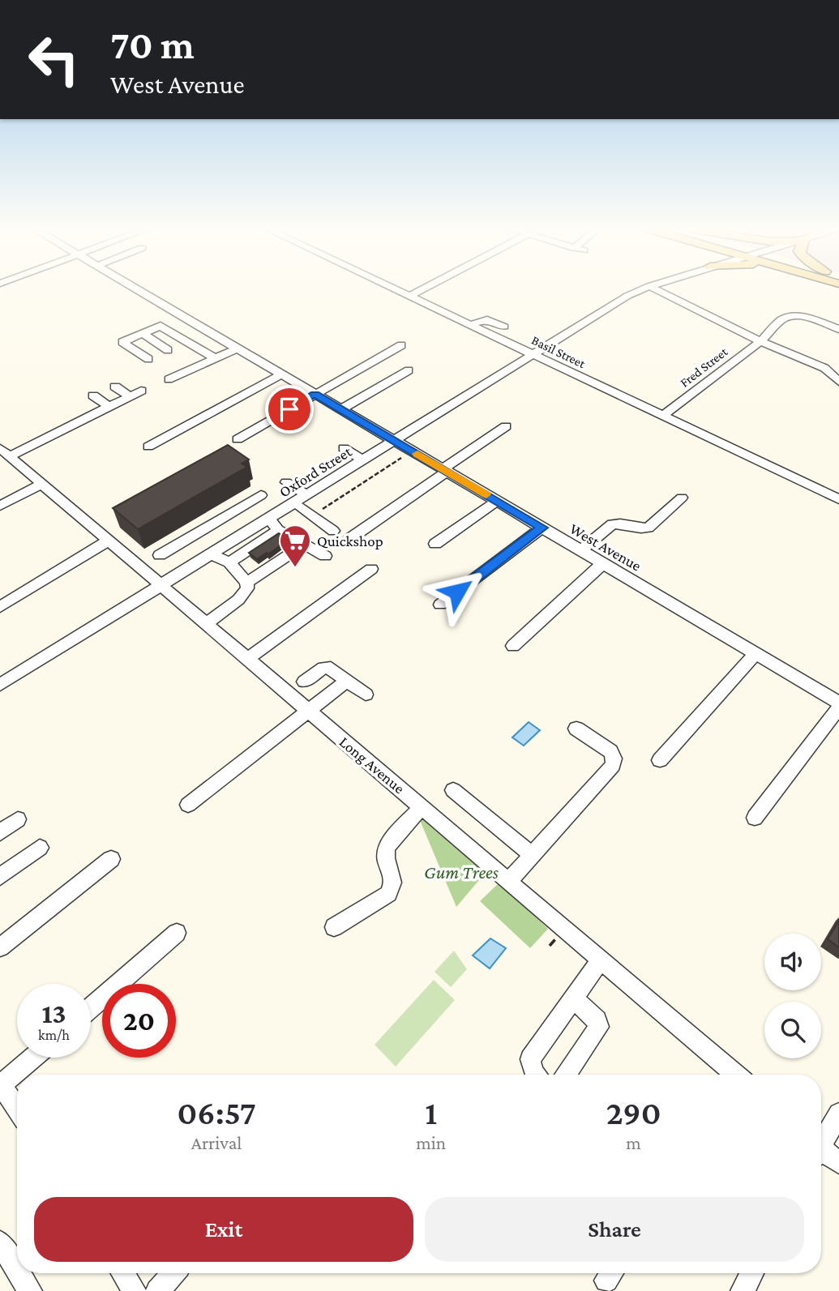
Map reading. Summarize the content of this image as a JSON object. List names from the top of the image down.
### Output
{
  "streets": {
    "street": [
      "Basil Street",
      "Fred Street",
      "Oxford Street",
      "West Avenue",
      "Long Avenue"
    ]
  },
  "crossings": [
    ["Basil Street", "Fred Street"],
    ["Basil Street", "Oxford Street"],
    ["Oxford Street", "West Avenue"],
    ["Oxford Street", "Long Avenue"]
  ],
  "parks": ["Gum Trees"],
  "places": {
    "supermarket": ["Quickshop"]
  },
  "page": {
    "turn": ["70 m", "West Avenue"],
    "speed": "13 km/h",
    "limit": "20",
    "eta": [
      "06:57",
      "Arrival",
      "1",
      "min",
      "290",
      "m"
    ],
    "buttons": ["Exit", "Share"]
  }
}
